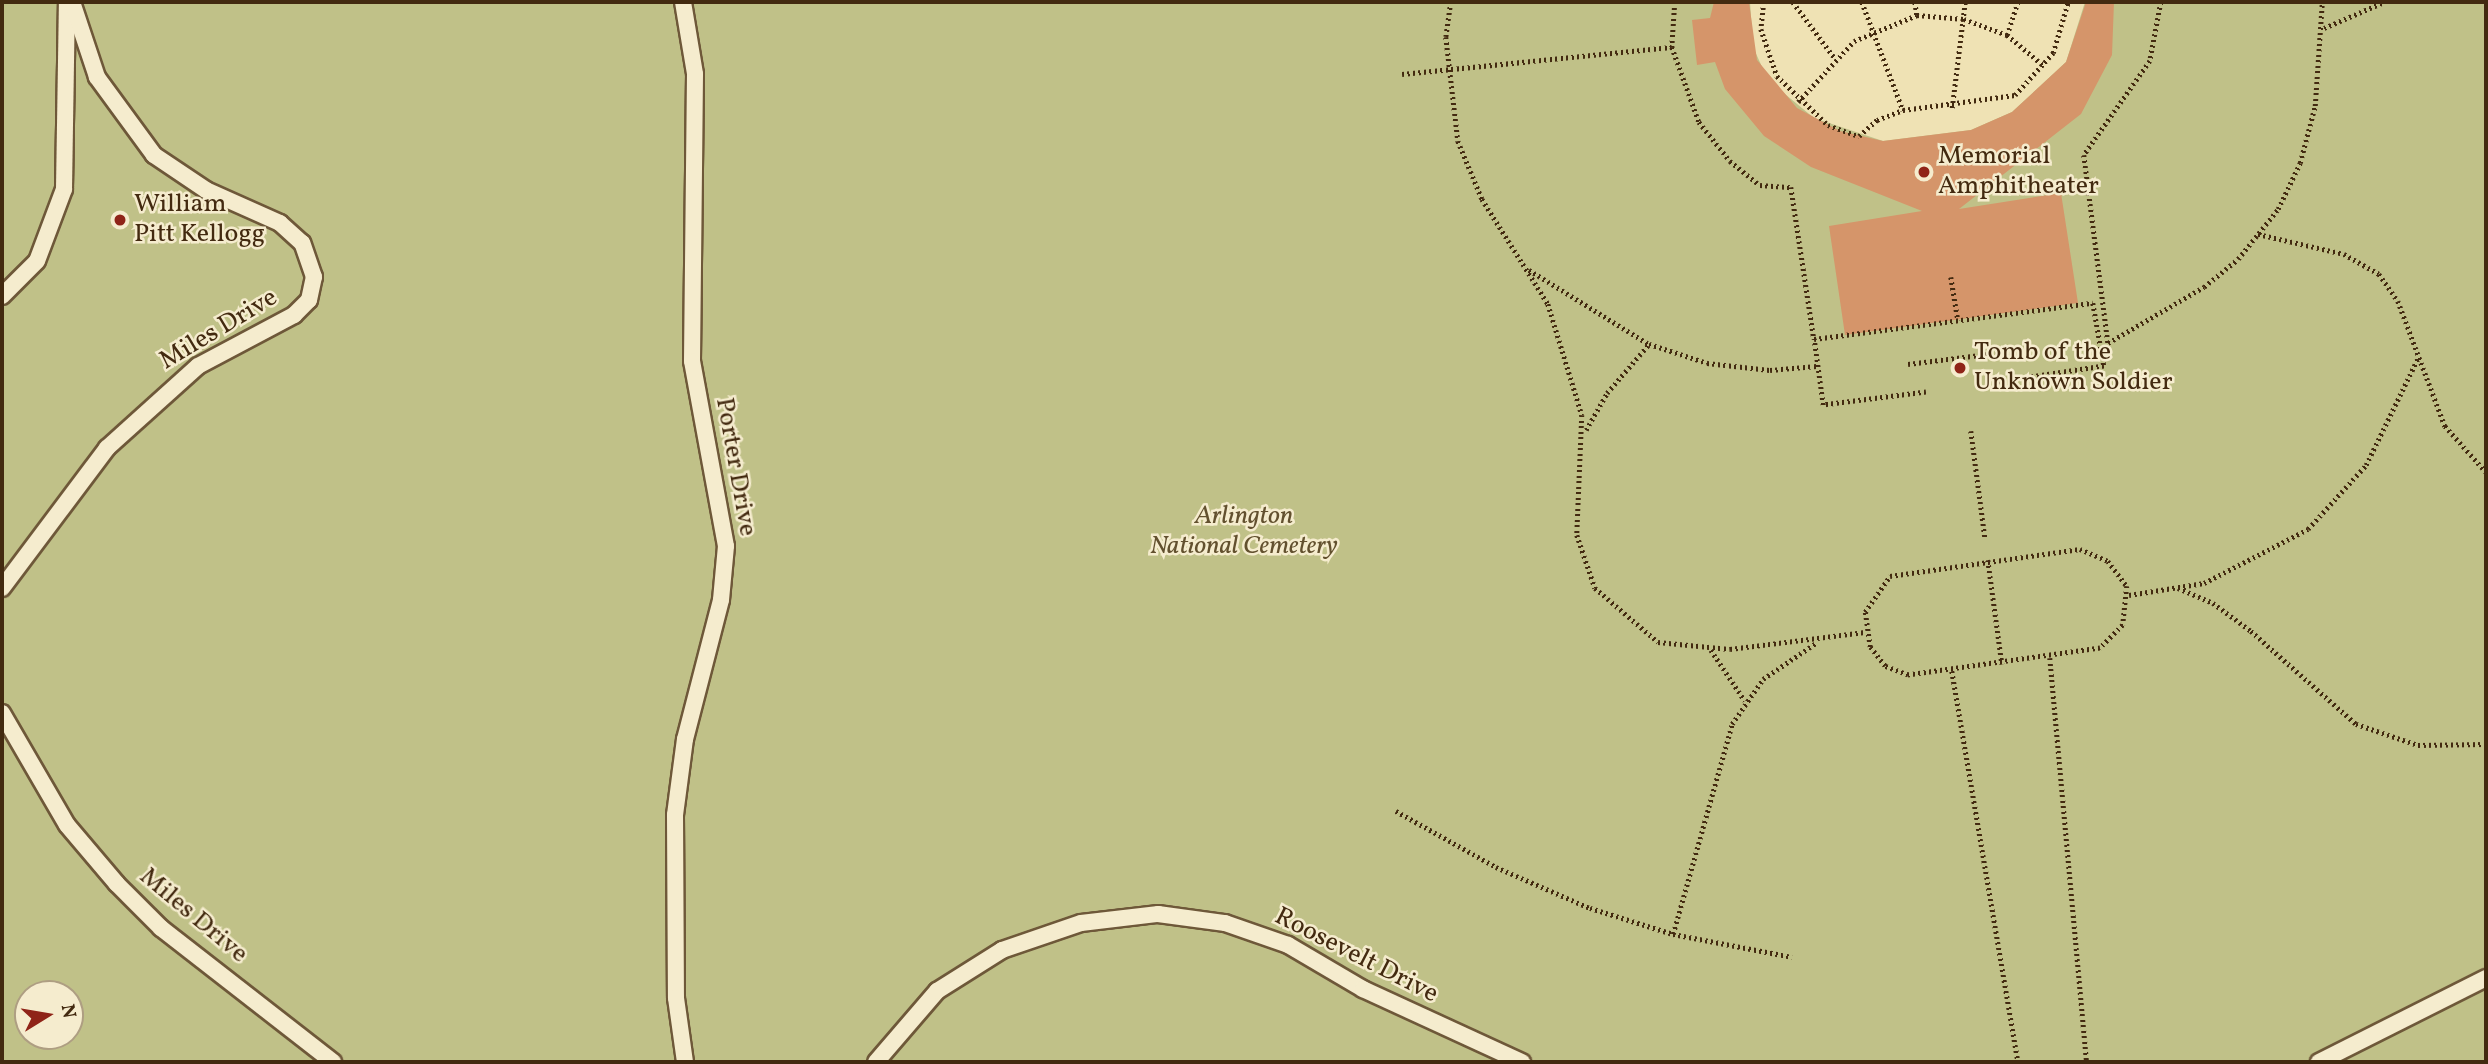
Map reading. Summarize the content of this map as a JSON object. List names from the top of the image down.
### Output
{
  "streets": {
    "lane": ["Miles Drive", "Porter Drive", "Roosevelt Drive"]
  },
  "parks": ["Arlington National Cemetery"],
  "places": ["Memorial Amphitheater", "William Pitt Kellogg", "Tomb of the Unknown Soldier"],
  "north": "right"
}
